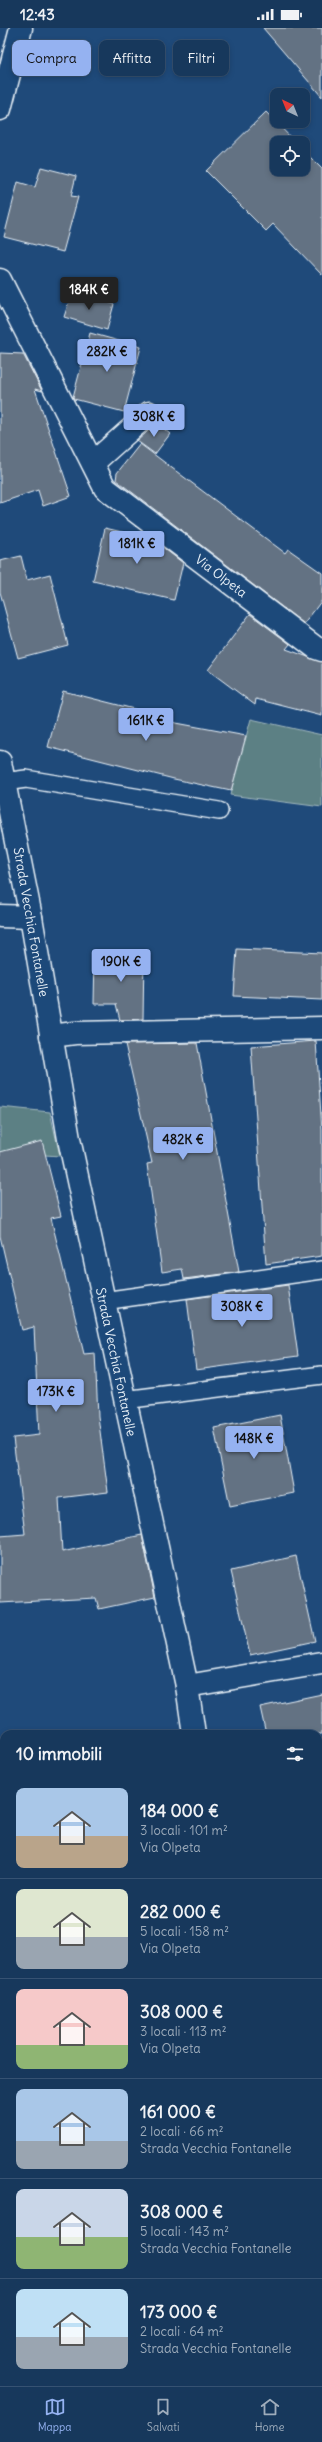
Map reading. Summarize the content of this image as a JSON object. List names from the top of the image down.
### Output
{
  "streets": {
    "street": ["Via Olpeta", "Strada Vecchia Fontanelle"]
  },
  "north": "top left",
  "page": {
    "status": "12:43",
    "chip": ["Compra", "Affitta", "Filtri"],
    "price": [
      "184K €",
      "282K €",
      "308K €",
      "181K €",
      "161K €",
      "190K €",
      "482K €",
      "308K €",
      "173K €",
      "148K €"
    ],
    "heading": "10 immobili",
    "list": [
      {
        "name": "184 000 €",
        "note": "3 locali · 101 m² · Via Olpeta"
      },
      {
        "name": "282 000 €",
        "note": "5 locali · 158 m² · Via Olpeta"
      },
      {
        "name": "308 000 €",
        "note": "3 locali · 113 m² · Via Olpeta"
      },
      {
        "name": "161 000 €",
        "note": "2 locali · 66 m² · Strada Vecchia Fontanelle"
      },
      {
        "name": "308 000 €",
        "note": "5 locali · 143 m² · Strada Vecchia Fontanelle"
      },
      {
        "name": "173 000 €",
        "note": "2 locali · 64 m² · Strada Vecchia Fontanelle"
      }
    ],
    "tabs": ["Mappa", "Salvati", "Home"]
  }
}
